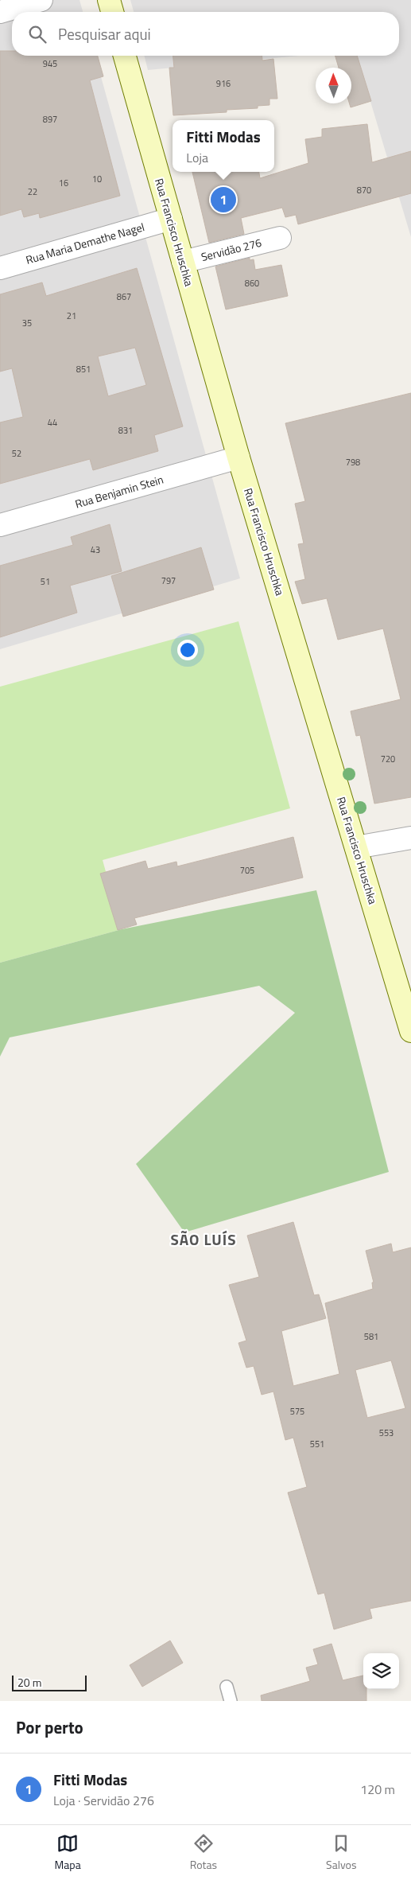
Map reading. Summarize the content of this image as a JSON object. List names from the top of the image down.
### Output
{
  "streets": {
    "main road": ["Rua Francisco Hruschka"],
    "street": ["Rua Maria Demathe Nagel", "Servidão 276", "Rua Benjamin Stein"]
  },
  "crossings": [
    ["Rua Francisco Hruschka", "Rua Maria Demathe Nagel"],
    ["Rua Francisco Hruschka", "Servidão 276"],
    ["Rua Francisco Hruschka", "Rua Benjamin Stein"]
  ],
  "districts": ["SÃO LUÍS"],
  "house_numbers": [
    "945",
    "916",
    "897",
    "10",
    "16",
    "870",
    "22",
    "860",
    "867",
    "21",
    "35",
    "851",
    "44",
    "831",
    "52",
    "798",
    "43",
    "797",
    "51",
    "720",
    "705",
    "581",
    "575",
    "553",
    "551"
  ],
  "scale_bar": "20 m",
  "north": "top",
  "page": {
    "search": "Pesquisar aqui",
    "popup": ["Fitti Modas", "Loja"],
    "pins": "1",
    "scale": "20 m",
    "heading": "Por perto",
    "list": [
      {
        "mark": "1",
        "name": "Fitti Modas",
        "note": "Loja · Servidão 276",
        "value": "120 m"
      }
    ],
    "nav": ["Mapa", "Rotas", "Salvos"]
  }
}
